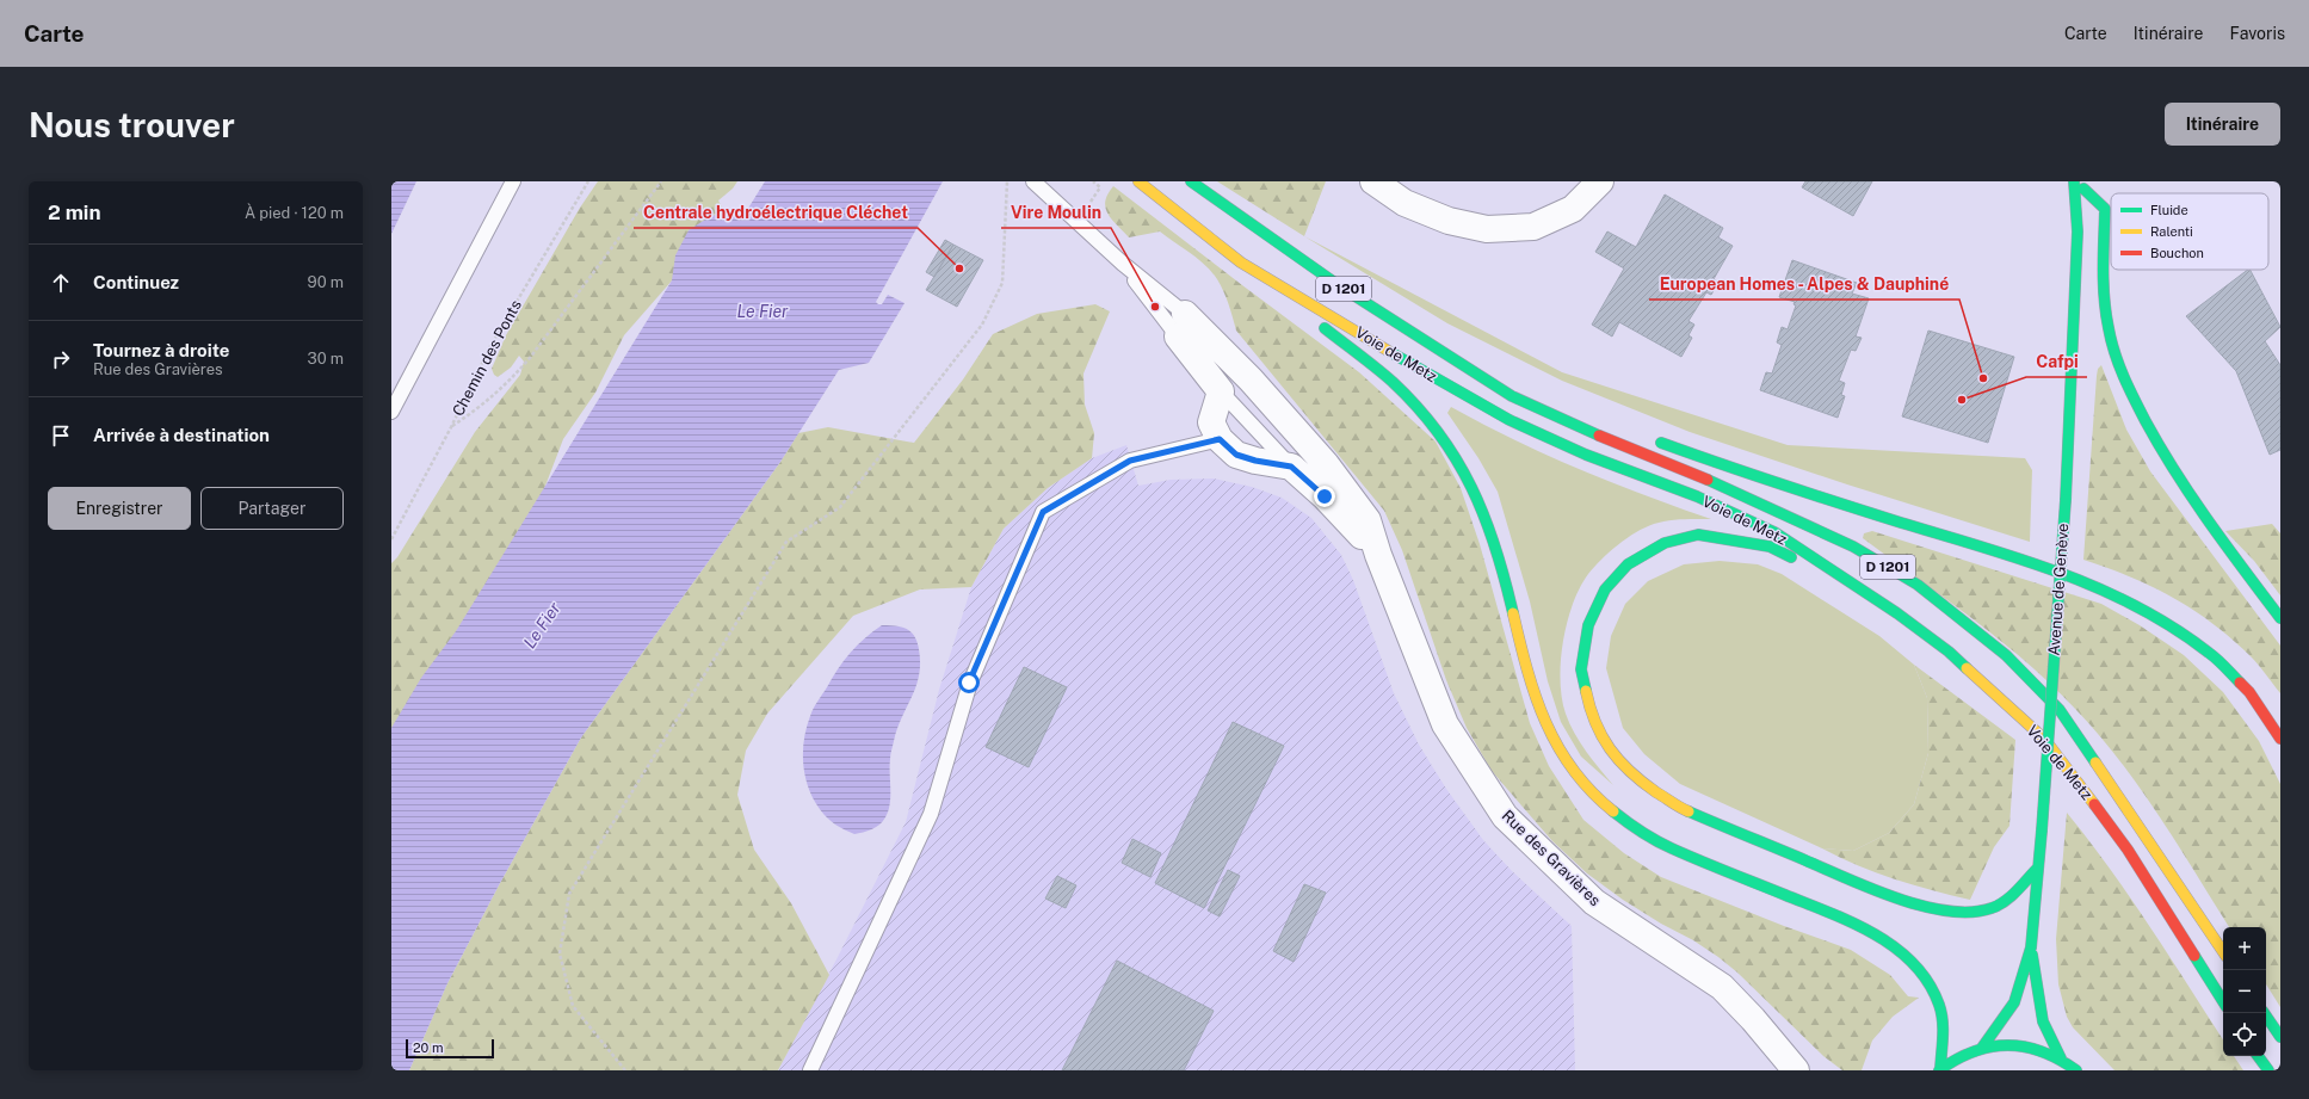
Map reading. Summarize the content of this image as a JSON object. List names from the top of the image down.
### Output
{
  "streets": {
    "main road": ["D 1201", "Voie de Metz", "Avenue de Genève"],
    "street": ["Rue des Gravières"],
    "path": ["Chemin des Ponts"]
  },
  "water": ["Le Fier"],
  "places": [
    "Centrale hydroélectrique Cléchet",
    "Vire Moulin",
    "European Homes - Alpes & Dauphiné",
    "Cafpi"
  ],
  "legend": ["Fluide", "Ralenti", "Bouchon"],
  "scale_bar": "20 m",
  "page": {
    "header": "Carte",
    "nav": ["Carte", "Itinéraire", "Favoris"],
    "buttons": [
      "Itinéraire",
      ["Enregistrer", "Partager"]
    ],
    "title": "Nous trouver",
    "heading": ["2 min", "À pied · 120 m"],
    "list": [
      ["Continuez", "90 m"],
      ["Tournez à droite", "Rue des Gravières", "30 m"],
      "Arrivée à destination"
    ],
    "map_buttons": ["+", "−"],
    "scale": "20 m"
  }
}
